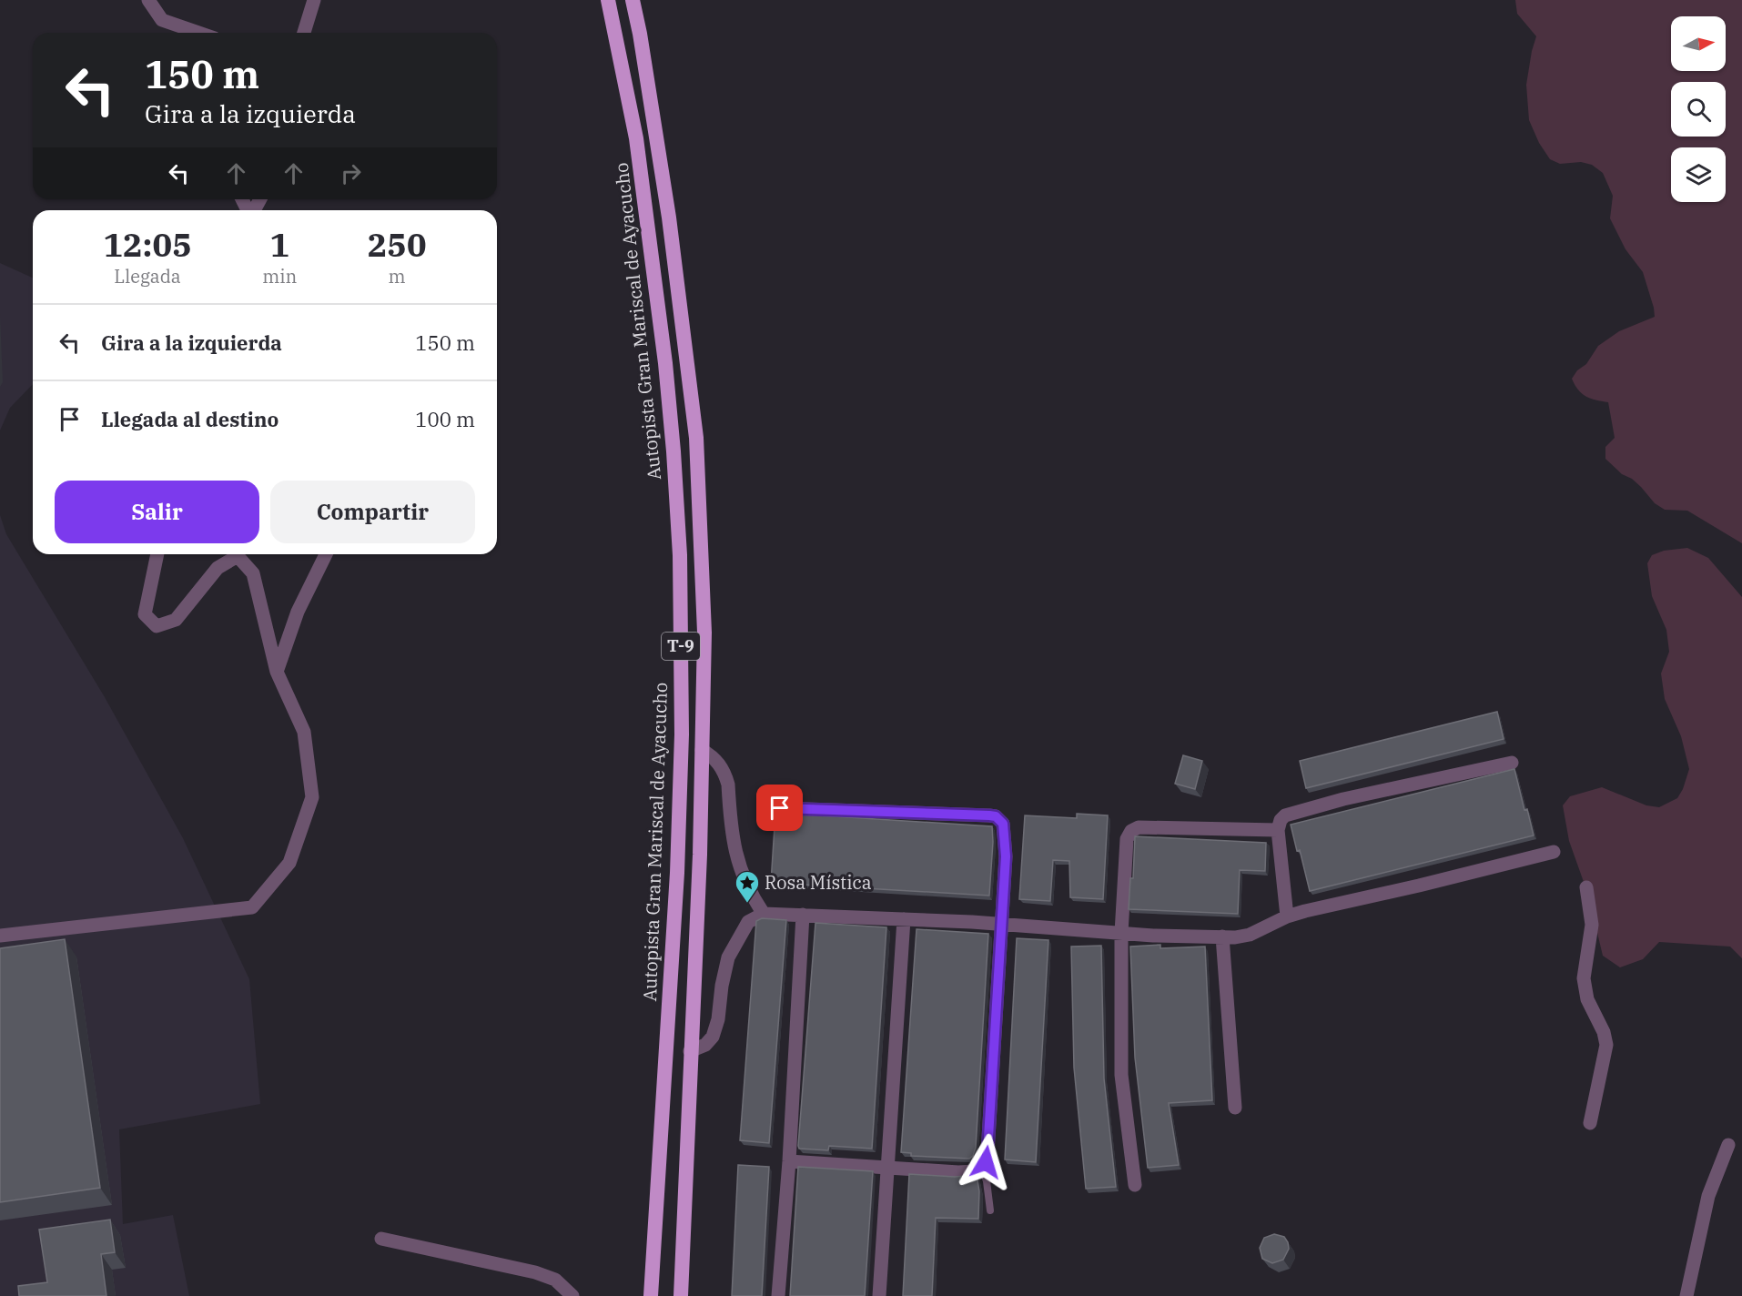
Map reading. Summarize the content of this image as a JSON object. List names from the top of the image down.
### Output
{
  "streets": {
    "highway": ["Autopista Gran Mariscal de Ayacucho", "T-9"]
  },
  "places": {
    "place": ["Rosa Mística"]
  },
  "north": "right",
  "page": {
    "turn": ["150 m", "Gira a la izquierda"],
    "eta": [
      "12:05",
      "Llegada",
      "1",
      "min",
      "250",
      "m"
    ],
    "list": [
      {
        "name": "Gira a la izquierda",
        "value": "150 m"
      },
      {
        "name": "Llegada al destino",
        "value": "100 m"
      }
    ],
    "buttons": ["Salir", "Compartir"]
  }
}
